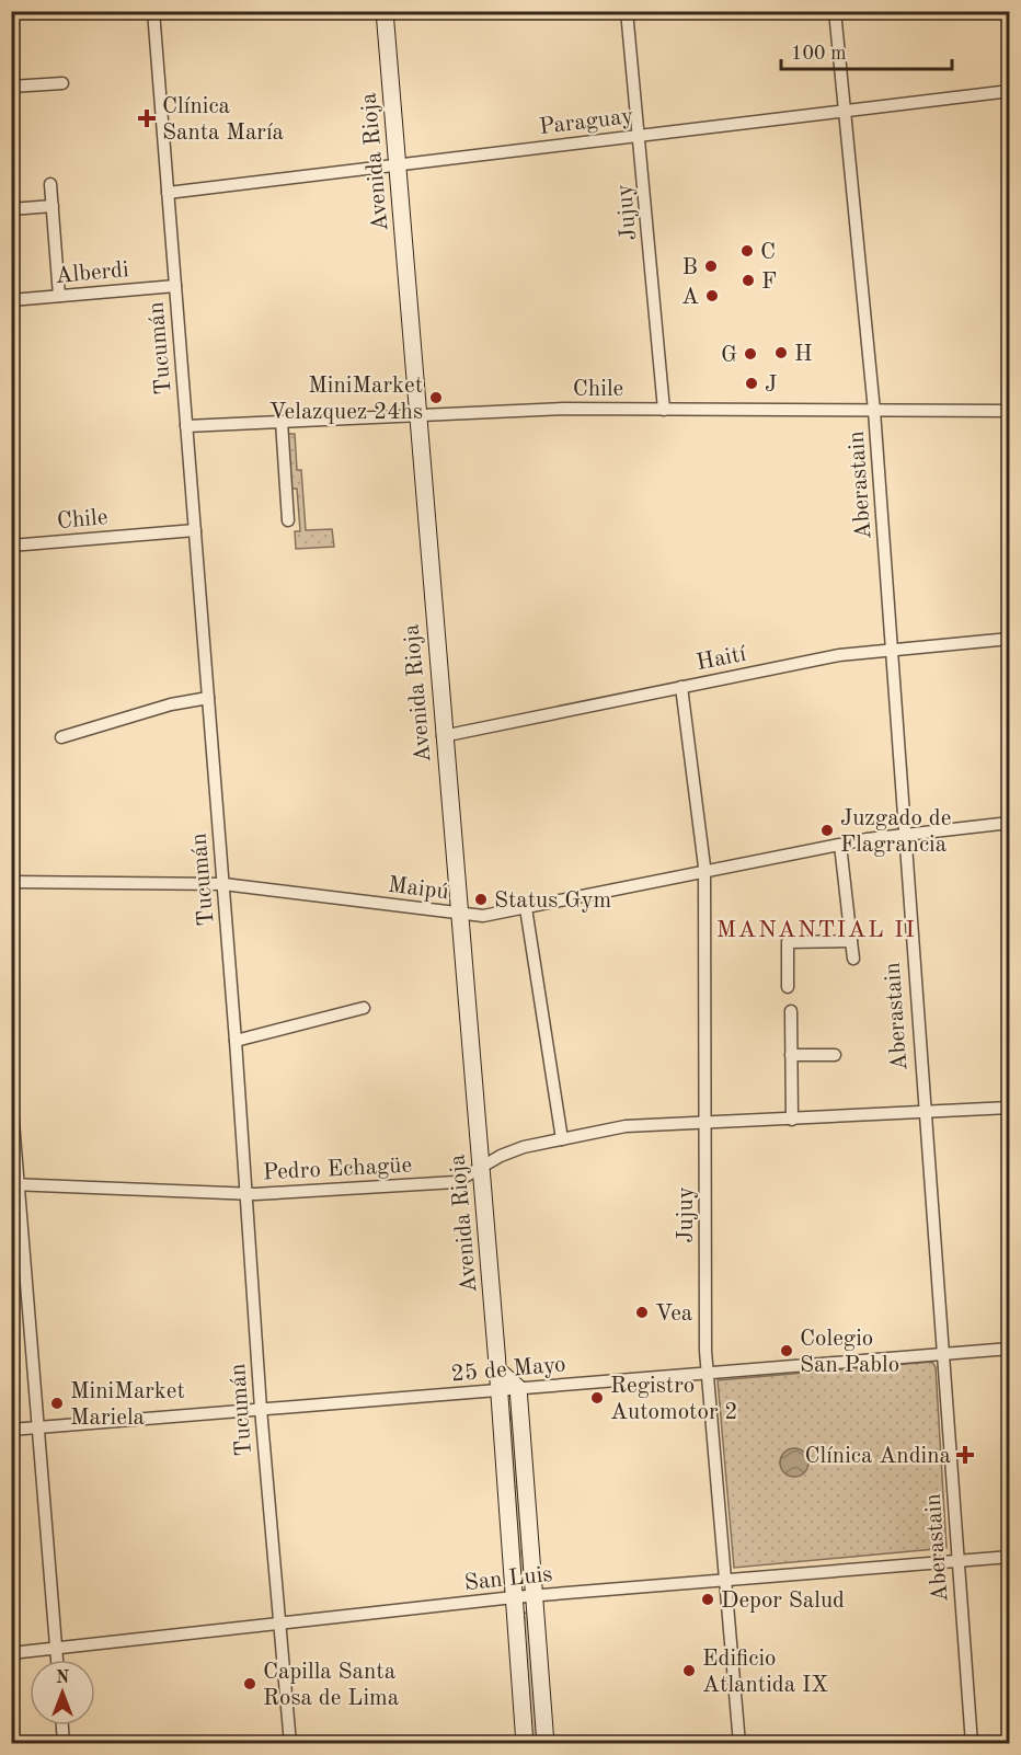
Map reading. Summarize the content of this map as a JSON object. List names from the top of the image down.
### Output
{
  "streets": {
    "main road": ["Avenida Rioja"],
    "street": [
      "Paraguay",
      "Jujuy",
      "Alberdi",
      "Tucumán",
      "Chile",
      "Aberastain",
      "Haití",
      "Maipú",
      "Pedro Echagüe",
      "25 de Mayo",
      "San Luis"
    ]
  },
  "crossings": [
    ["Paraguay", "Avenida Rioja"],
    ["Paraguay", "Jujuy"],
    ["Paraguay", "Tucumán"],
    ["Paraguay", "Aberastain"],
    ["Avenida Rioja", "Chile"],
    ["Avenida Rioja", "Haití"],
    ["Avenida Rioja", "Maipú"],
    ["Avenida Rioja", "Pedro Echagüe"],
    ["Avenida Rioja", "25 de Mayo"],
    ["Avenida Rioja", "San Luis"],
    ["Jujuy", "Chile"],
    ["Jujuy", "Haití"],
    ["Jujuy", "Maipú"],
    ["Jujuy", "Pedro Echagüe"],
    ["Jujuy", "25 de Mayo"],
    ["Jujuy", "San Luis"],
    ["Alberdi", "Tucumán"],
    ["Tucumán", "Chile"],
    ["Tucumán", "Maipú"],
    ["Tucumán", "Pedro Echagüe"],
    ["Tucumán", "25 de Mayo"],
    ["Tucumán", "San Luis"],
    ["Chile", "Aberastain"],
    ["Aberastain", "Haití"],
    ["Aberastain", "Maipú"],
    ["Aberastain", "Pedro Echagüe"],
    ["Aberastain", "25 de Mayo"],
    ["Aberastain", "San Luis"]
  ],
  "districts": ["MANANTIAL II"],
  "places": {
    "health": ["Clínica Santa María", "Clínica Andina"],
    "other": [
      "C",
      "B",
      "F",
      "A",
      "H",
      "G",
      "J",
      "MiniMarket Velazquez 24hs",
      "Juzgado de Flagrancia",
      "Status Gym",
      "Vea",
      "Colegio San Pablo",
      "Registro Automotor 2",
      "MiniMarket Mariela",
      "Depor Salud",
      "Edificio Atlantida IX",
      "Capilla Santa Rosa de Lima"
    ]
  },
  "scale_bar": "100 m",
  "north": "top"
}
